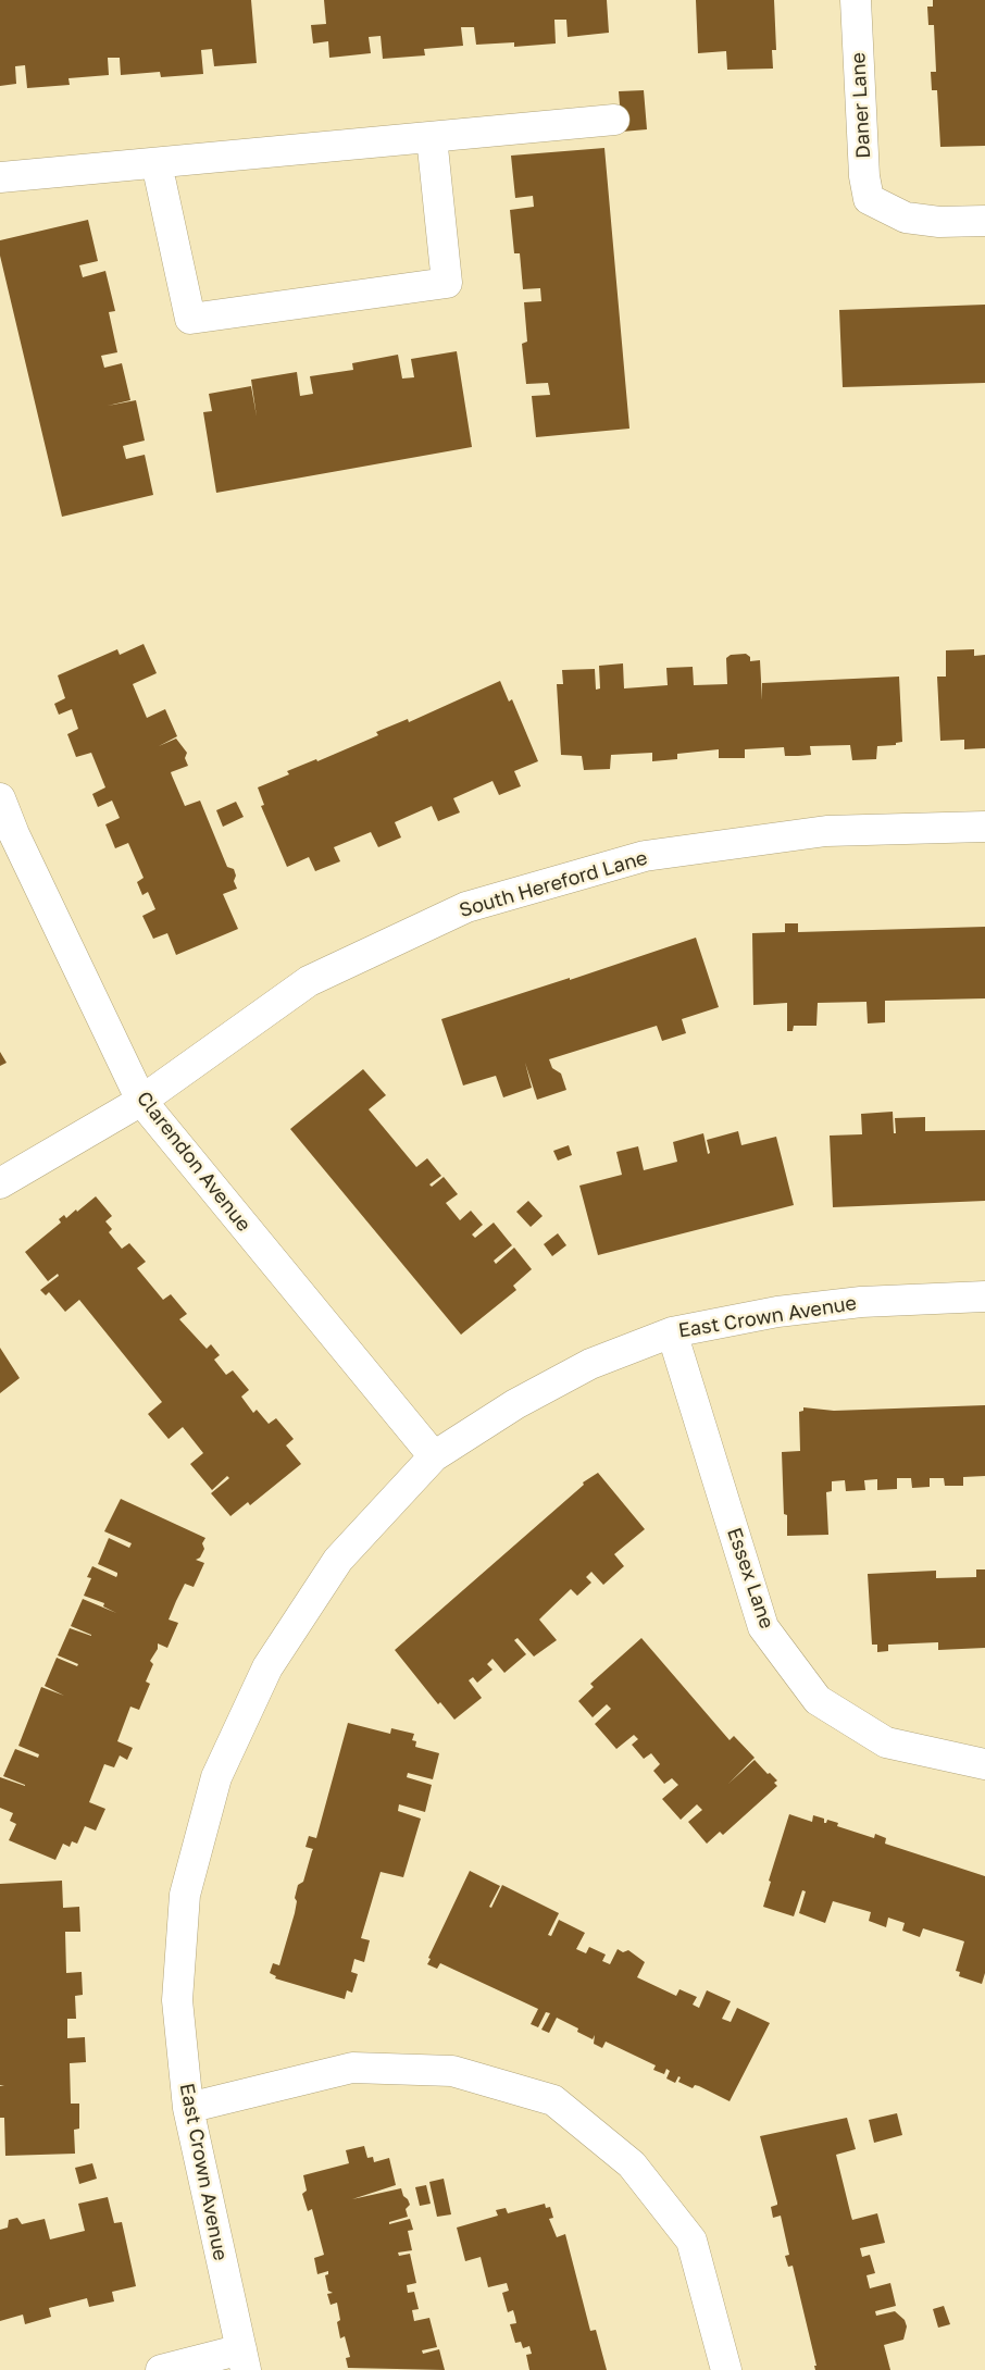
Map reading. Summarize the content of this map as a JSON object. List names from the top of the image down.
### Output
{
  "streets": {
    "street": [
      "Daner Lane",
      "South Hereford Lane",
      "Clarendon Avenue",
      "East Crown Avenue",
      "Essex Lane"
    ]
  },
  "crossings": [
    ["South Hereford Lane", "Clarendon Avenue"],
    ["Clarendon Avenue", "East Crown Avenue"],
    ["East Crown Avenue", "Essex Lane"]
  ]
}
